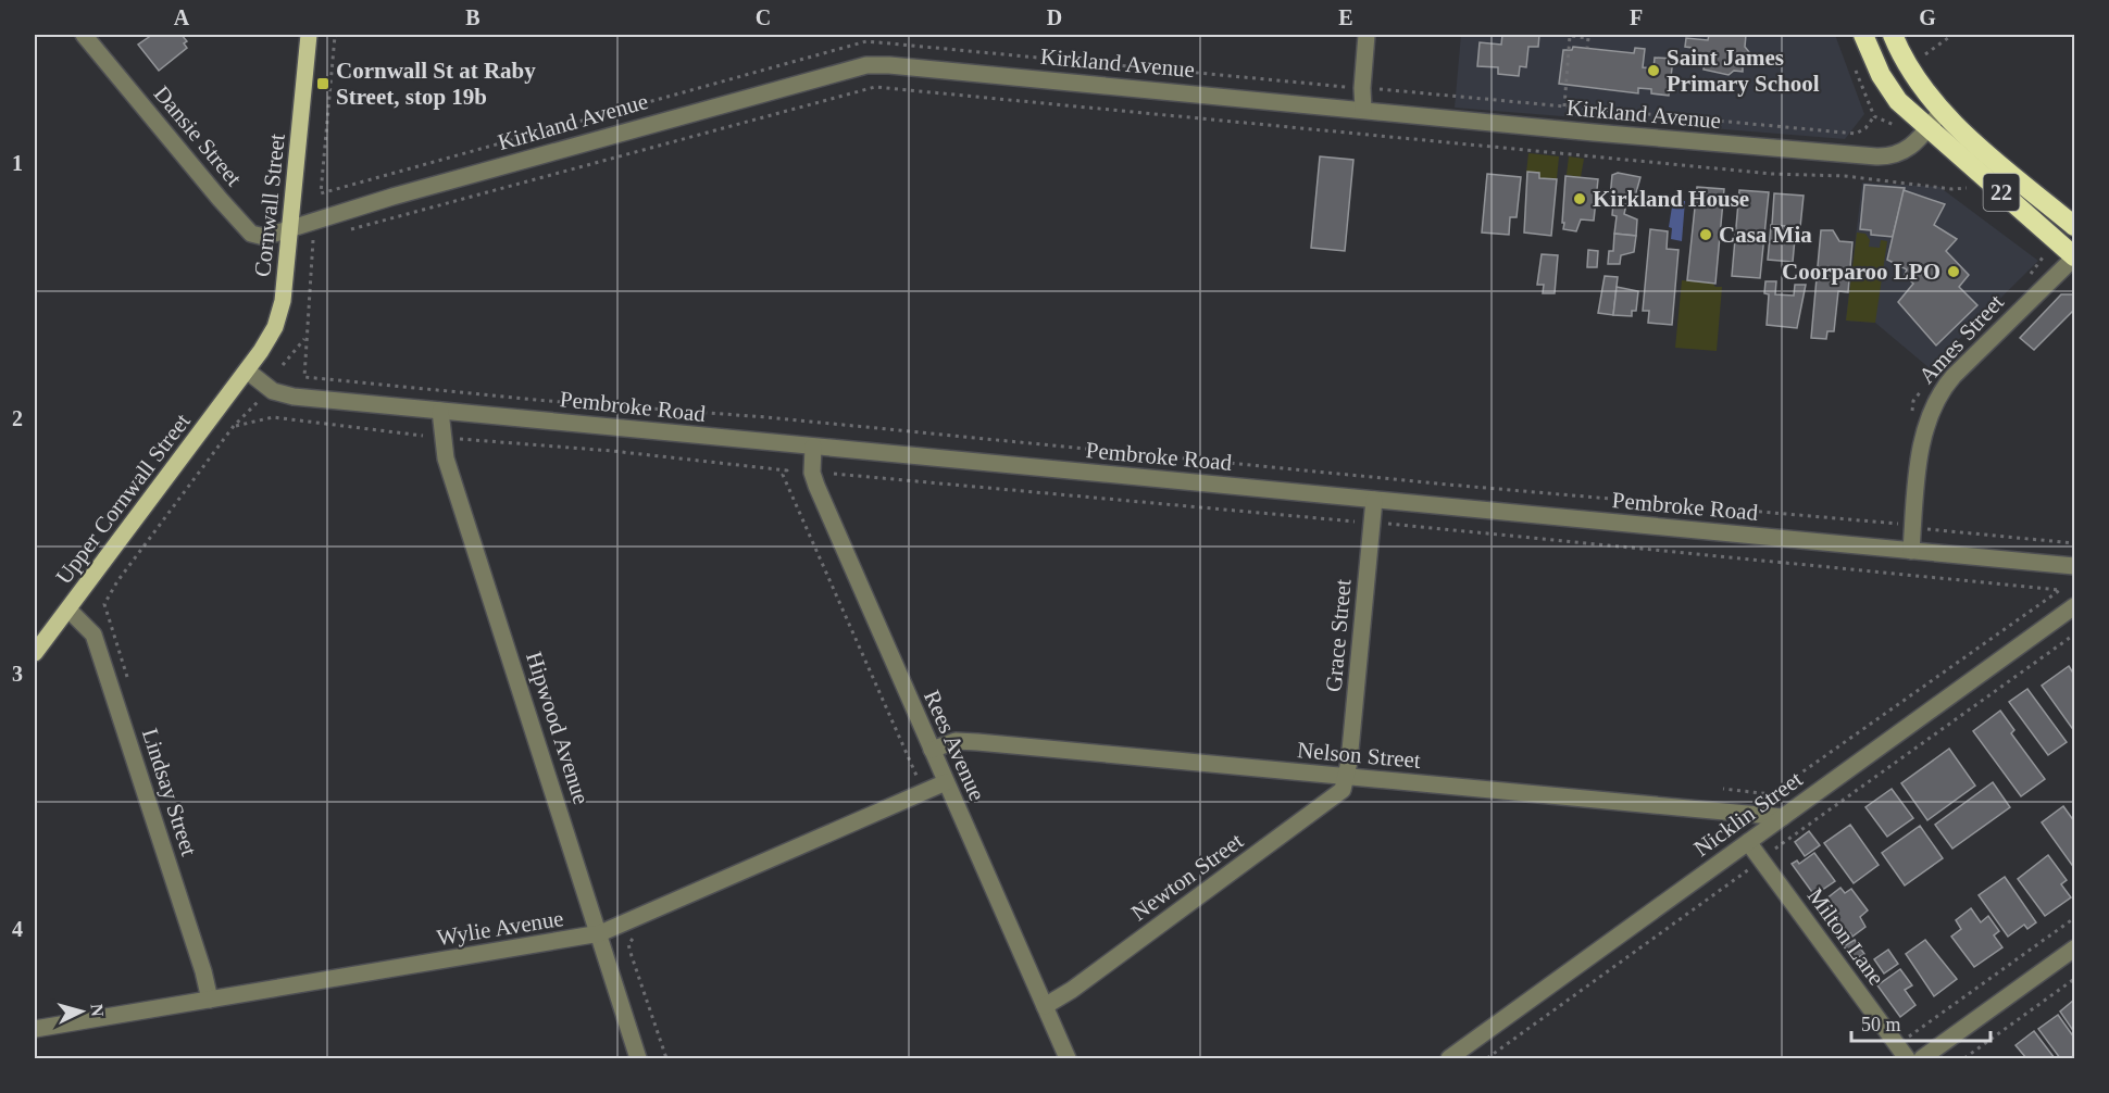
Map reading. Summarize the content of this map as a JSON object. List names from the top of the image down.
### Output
{
  "streets": {
    "highway": ["22"],
    "main road": ["Cornwall Street", "Upper Cornwall Street"],
    "street": [
      "Kirkland Avenue",
      "Dansie Street",
      "Ames Street",
      "Pembroke Road",
      "Grace Street",
      "Hipwood Avenue",
      "Rees Avenue",
      "Nelson Street",
      "Lindsay Street",
      "Nicklin Street",
      "Newton Street",
      "Wylie Avenue",
      "Milton Lane"
    ]
  },
  "crossings": [
    ["Kirkland Avenue", "Dansie Street"],
    ["Kirkland Avenue", "22"],
    ["Kirkland Avenue", "Cornwall Street"],
    ["Dansie Street", "Cornwall Street"],
    ["22", "Ames Street"],
    ["Cornwall Street", "Pembroke Road"],
    ["Cornwall Street", "Upper Cornwall Street"],
    ["Ames Street", "Pembroke Road"],
    ["Pembroke Road", "Upper Cornwall Street"],
    ["Pembroke Road", "Grace Street"],
    ["Pembroke Road", "Hipwood Avenue"],
    ["Pembroke Road", "Rees Avenue"],
    ["Upper Cornwall Street", "Lindsay Street"],
    ["Grace Street", "Nelson Street"],
    ["Grace Street", "Newton Street"],
    ["Hipwood Avenue", "Wylie Avenue"],
    ["Rees Avenue", "Nelson Street"],
    ["Rees Avenue", "Newton Street"],
    ["Rees Avenue", "Wylie Avenue"],
    ["Nelson Street", "Nicklin Street"],
    ["Nelson Street", "Newton Street"],
    ["Lindsay Street", "Wylie Avenue"],
    ["Nicklin Street", "Milton Lane"]
  ],
  "places": {
    "other": [
      "Saint James Primary School",
      "Kirkland House",
      "Casa Mia",
      "Coorparoo LPO"
    ],
    "transit": ["Cornwall St at Raby Street, stop 19b"]
  },
  "scale_bar": "50 m",
  "north": "right",
  "grid": {
    "columns": [
      "A",
      "B",
      "C",
      "D",
      "E",
      "F",
      "G"
    ],
    "rows": [
      "1",
      "2",
      "3",
      "4"
    ]
  }
}
